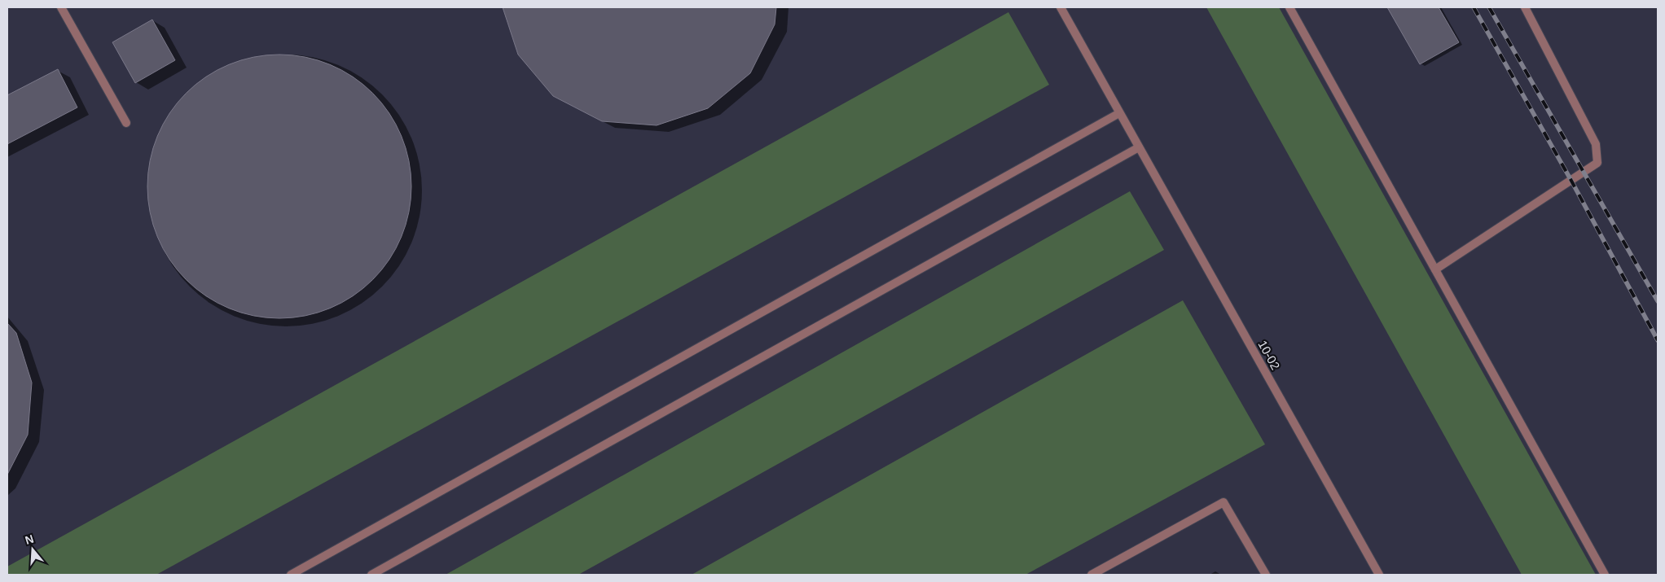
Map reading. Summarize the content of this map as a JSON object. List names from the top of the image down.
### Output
{
  "streets": {
    "lane": ["10-02"]
  },
  "north": "top"
}
